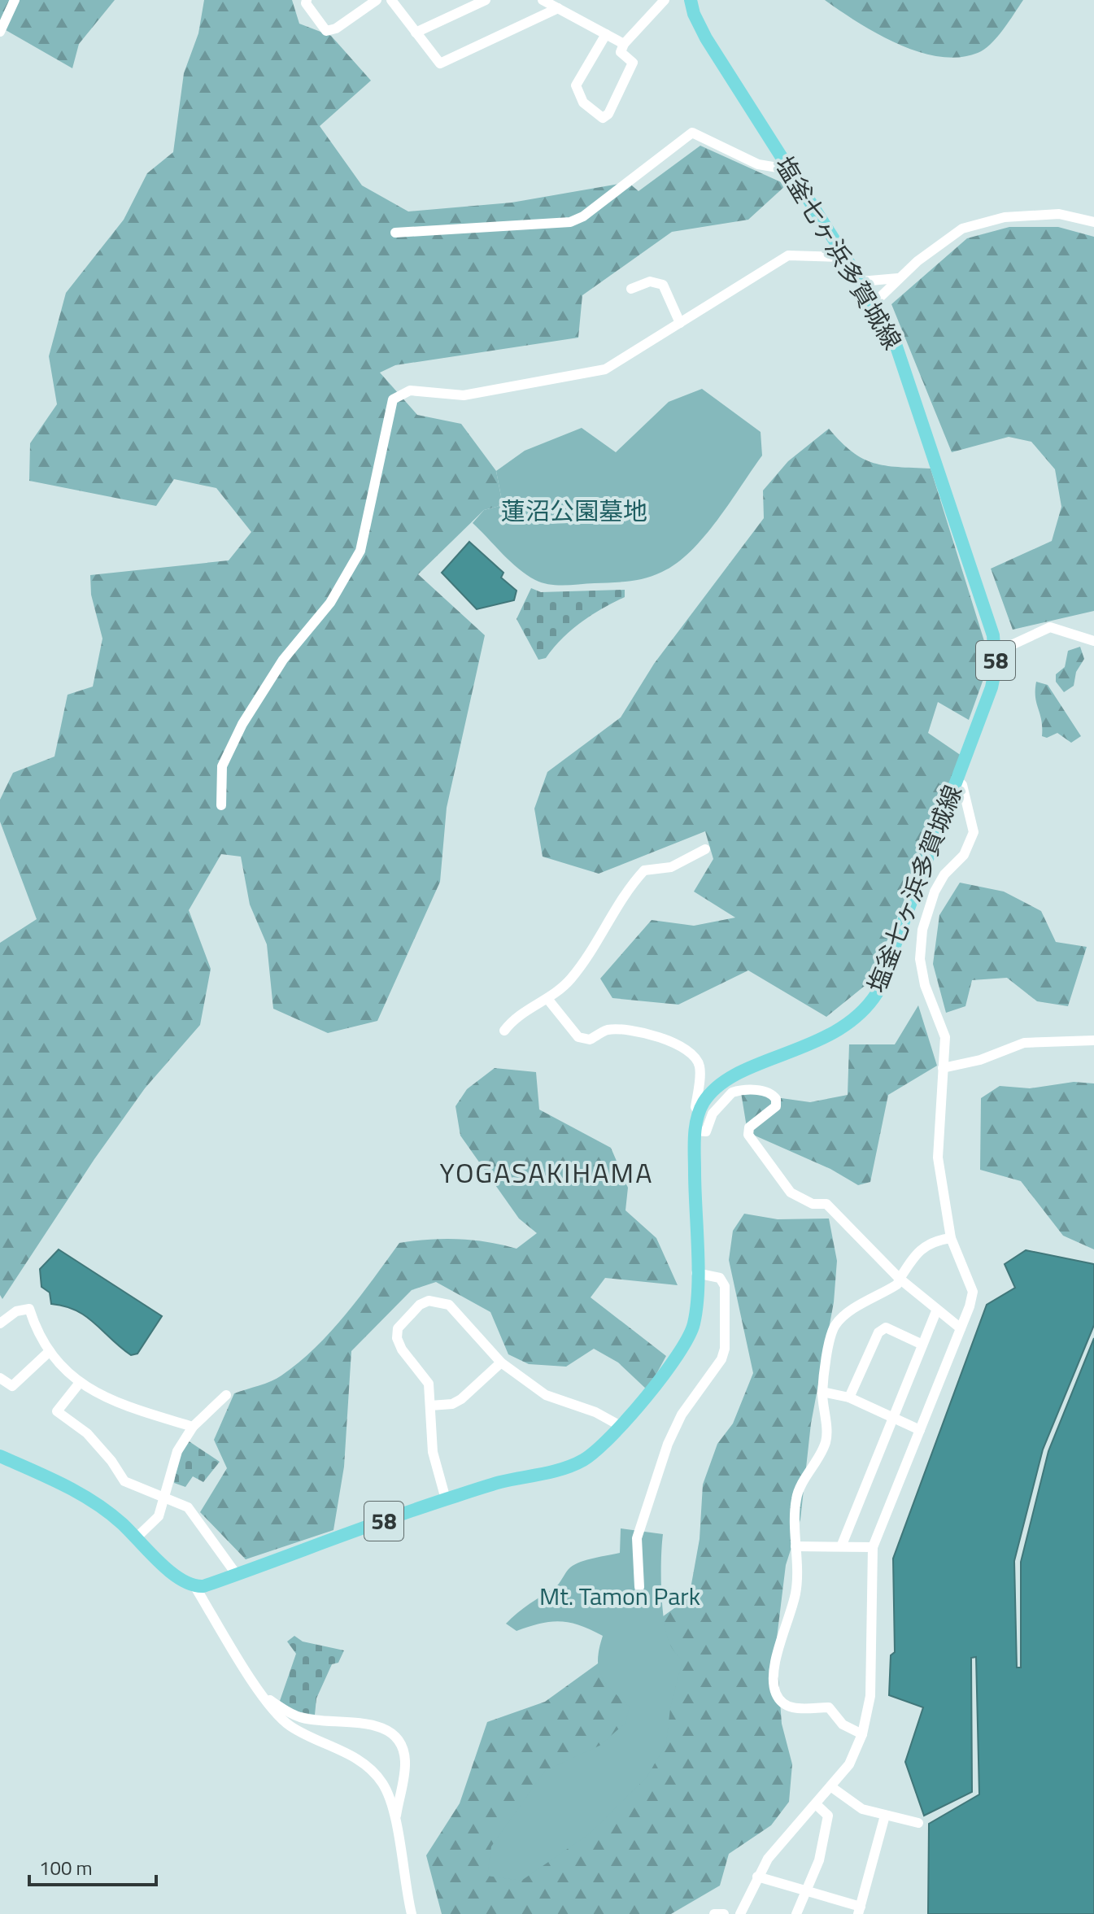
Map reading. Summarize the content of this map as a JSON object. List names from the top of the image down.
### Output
{
  "streets": {
    "main road": ["塩釜七ヶ浜多賀城線", "58"]
  },
  "districts": ["YOGASAKIHAMA"],
  "parks": ["蓮沼公園墓地", "Mt. Tamon Park"],
  "scale_bar": "100 m"
}
